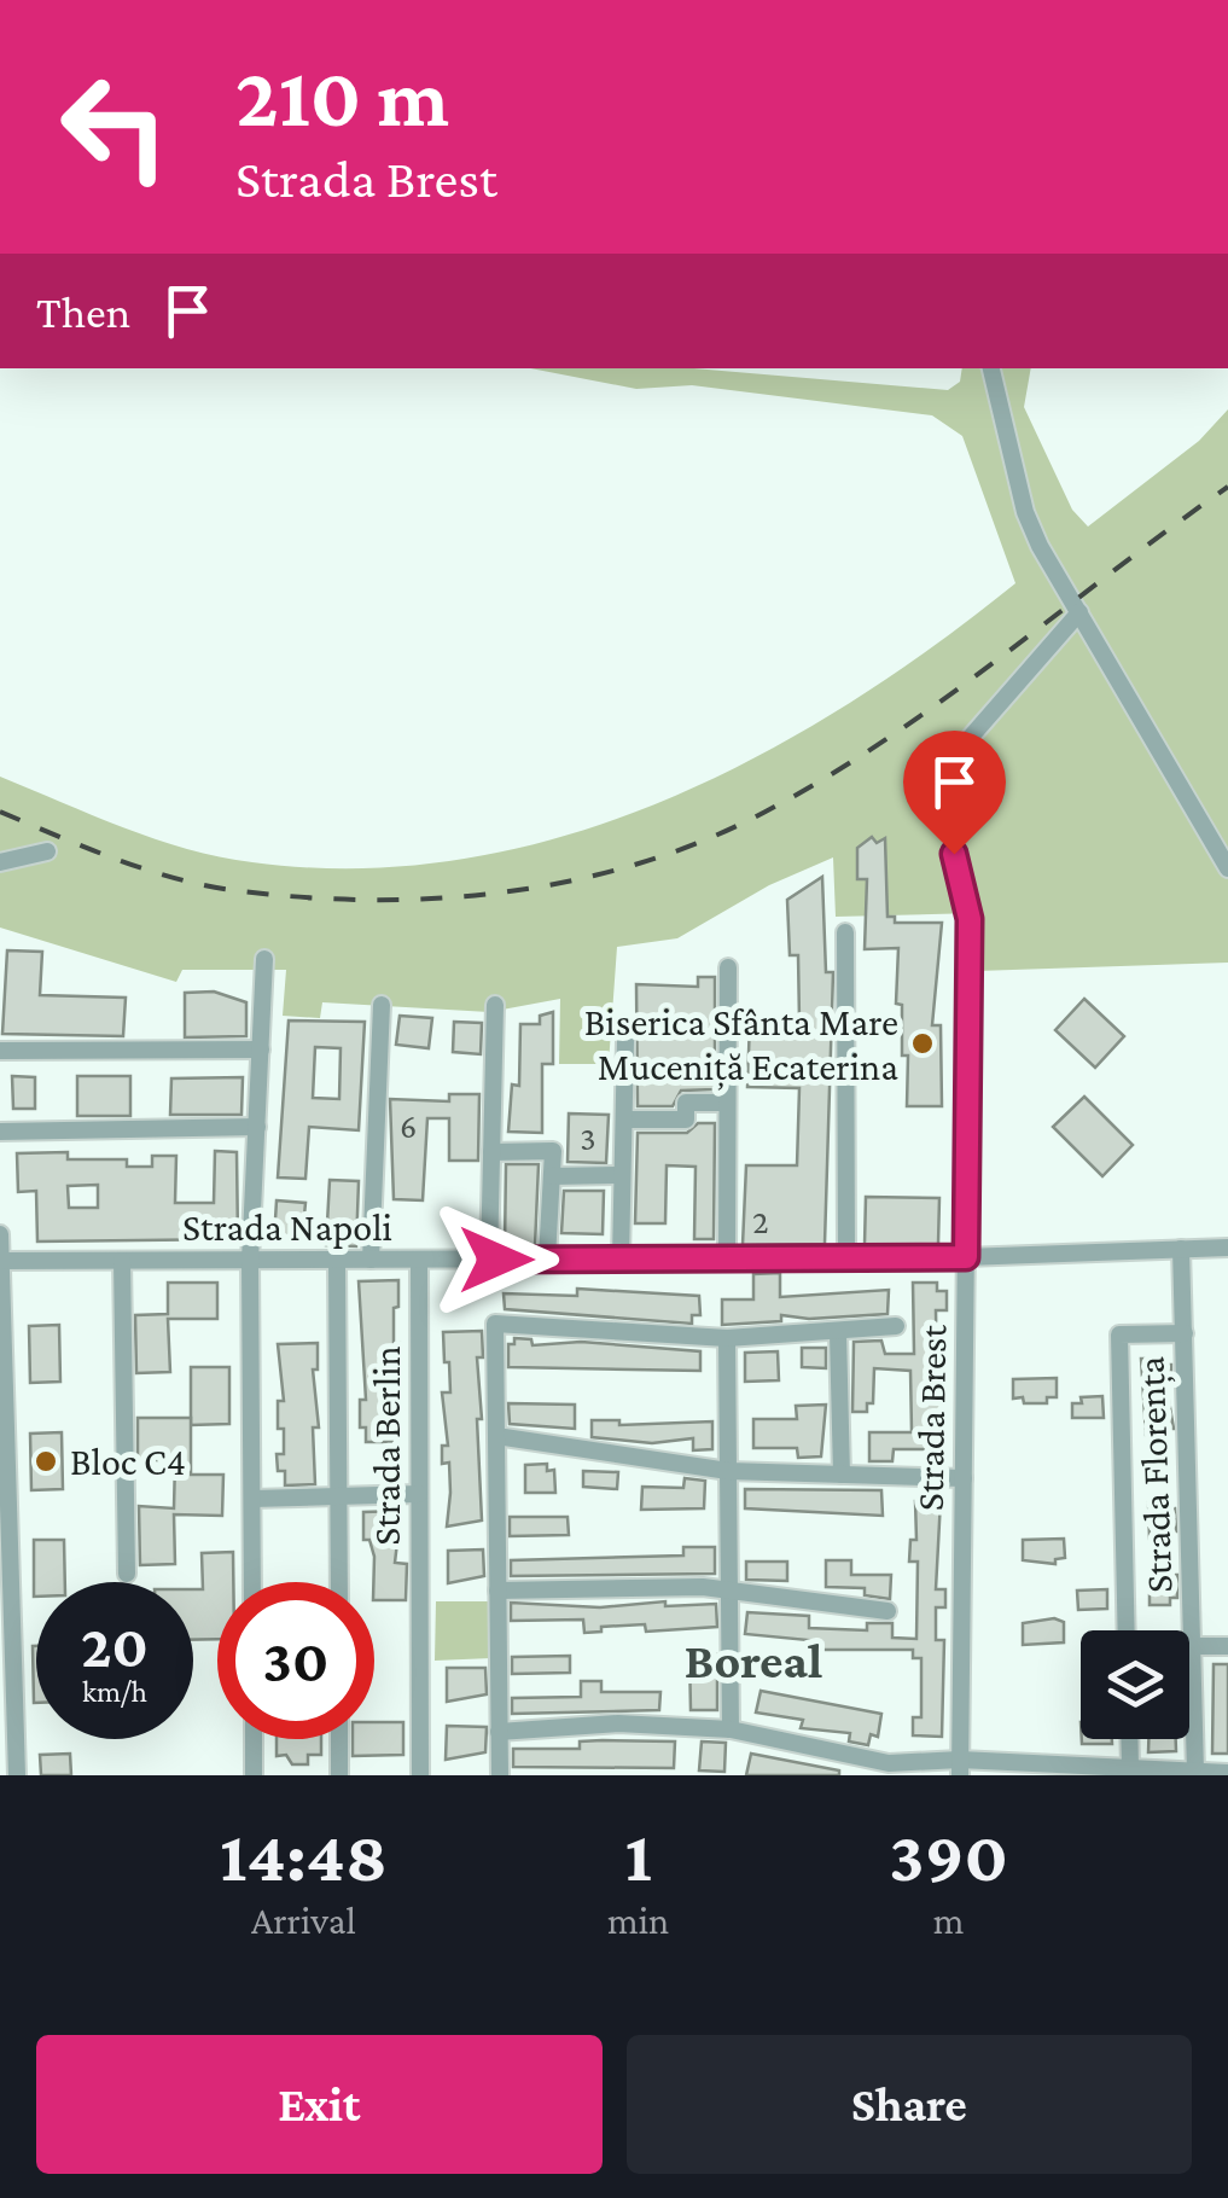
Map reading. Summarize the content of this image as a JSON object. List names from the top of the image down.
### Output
{
  "streets": {
    "street": [
      "Strada Napoli",
      "Strada Brest",
      "Strada Berlin",
      "Strada Florența"
    ]
  },
  "crossings": [
    ["Strada Napoli", "Strada Brest"],
    ["Strada Napoli", "Strada Berlin"],
    ["Strada Napoli", "Strada Florența"]
  ],
  "districts": ["Boreal"],
  "places": ["Biserica Sfânta Mare Muceniță Ecaterina", "Bloc C4"],
  "house_numbers": ["6", "3", "2"],
  "page": {
    "turn": ["210 m", "Strada Brest"],
    "then": "Then",
    "speed": "20 km/h",
    "limit": "30",
    "eta": [
      "14:48",
      "Arrival",
      "1",
      "min",
      "390",
      "m"
    ],
    "buttons": ["Exit", "Share"]
  }
}
